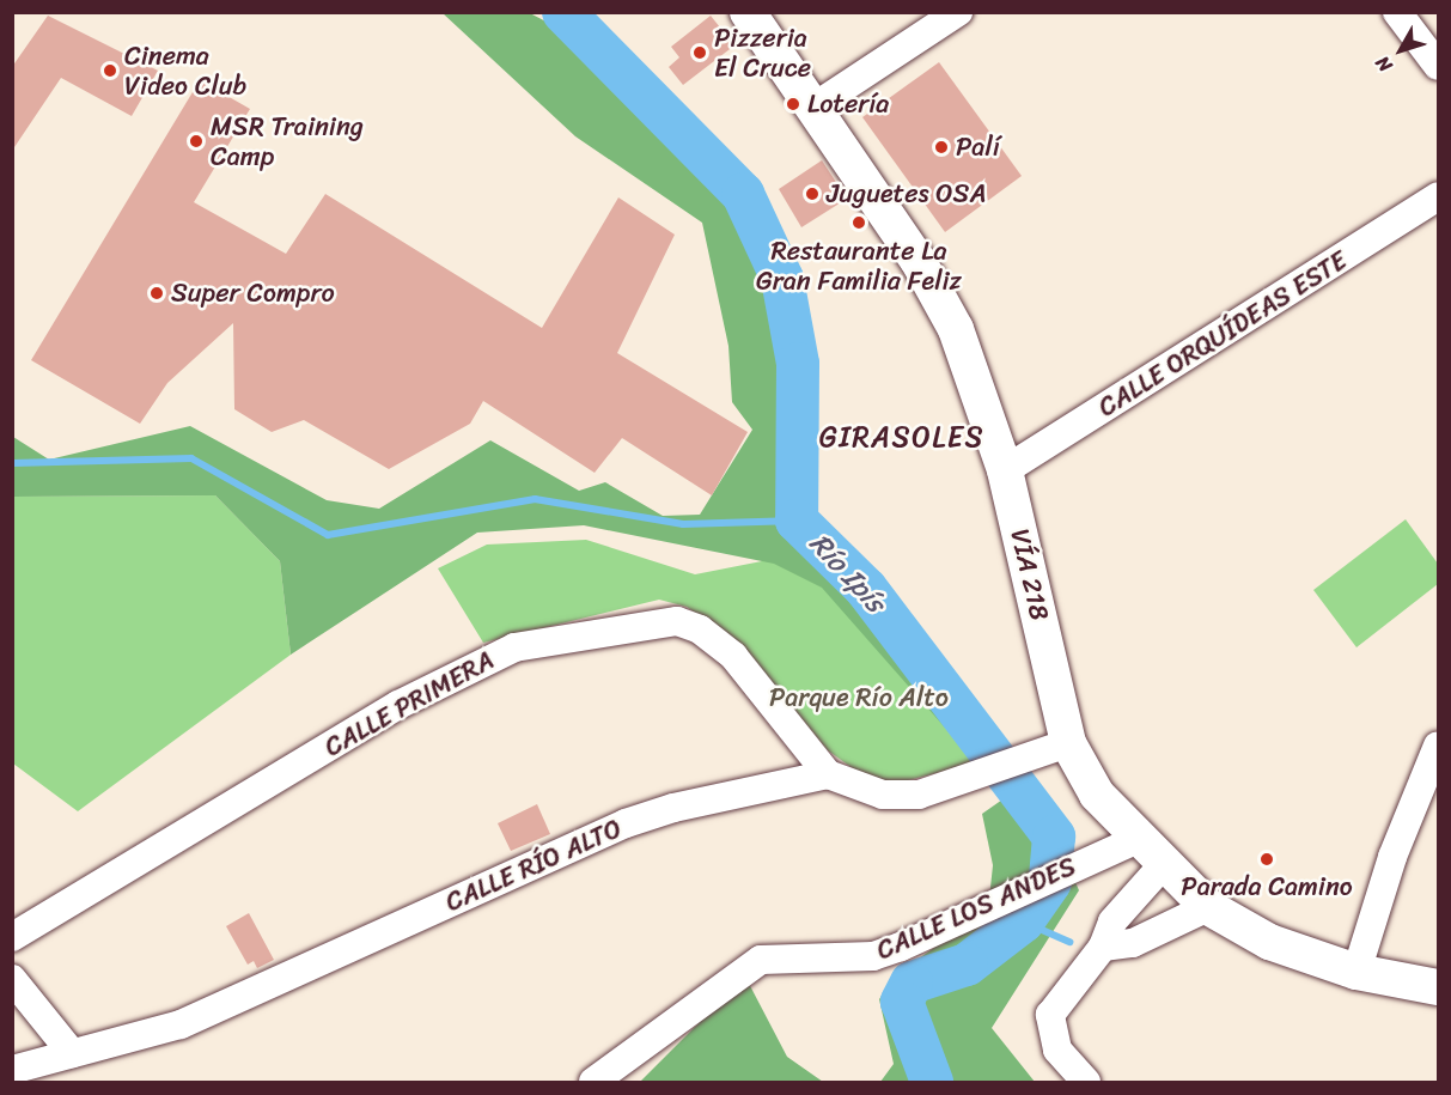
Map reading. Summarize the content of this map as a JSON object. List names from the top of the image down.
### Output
{
  "streets": {
    "main road": ["VÍA 218"],
    "street": [
      "CALLE ORQUÍDEAS ESTE",
      "CALLE PRIMERA",
      "CALLE RÍO ALTO",
      "CALLE LOS ANDES"
    ]
  },
  "crossings": [
    ["CALLE ORQUÍDEAS ESTE", "VÍA 218"],
    ["VÍA 218", "CALLE LOS ANDES"],
    ["CALLE PRIMERA", "CALLE RÍO ALTO"]
  ],
  "districts": ["GIRASOLES"],
  "water": ["Río Ipís"],
  "parks": ["Parque Río Alto"],
  "places": [
    "Pizzeria El Cruce",
    "Cinema Video Club",
    "Lotería",
    "MSR Training Camp",
    "Palí",
    "Juguetes OSA",
    "Restaurante La Gran Familia Feliz",
    "Super Compro",
    "Parada Camino"
  ],
  "north": "bottom left"
}
